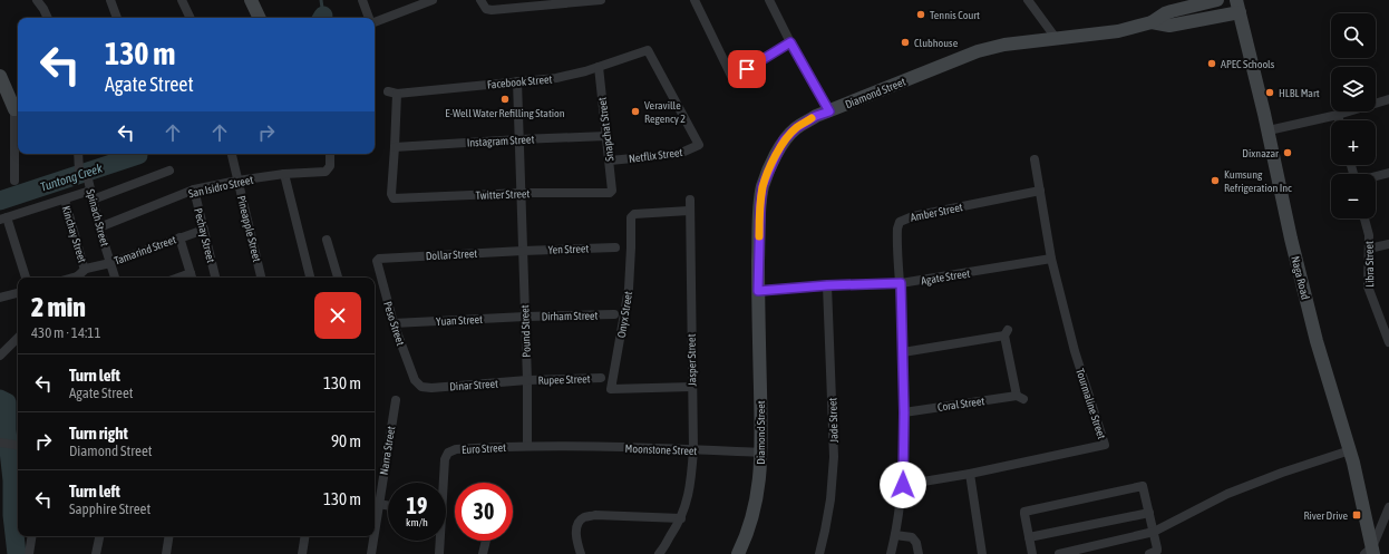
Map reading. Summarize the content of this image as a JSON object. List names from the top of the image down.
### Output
{
  "streets": {
    "street": [
      "Facebook Street",
      "Diamond Street",
      "Snapchat Street",
      "Instagram Street",
      "Netflix Street",
      "San Isidro Street",
      "Twitter Street",
      "Amber Street",
      "Spinach Street",
      "Pineapple Street",
      "Kinchay Street",
      "Pechay Street",
      "Yen Street",
      "Tamarind Street",
      "Dollar Street",
      "Libra Street",
      "Agate Street",
      "Naga Road",
      "Onyx Street",
      "Dirham Street",
      "Yuan Street",
      "Peso Street",
      "Pound Street",
      "Jasper Street",
      "Rupee Street",
      "Dinar Street",
      "Coral Street",
      "Tourmaline Street",
      "Jade Street",
      "Euro Street",
      "Moonstone Street",
      "Narra Street"
    ]
  },
  "crossings": [
    ["Facebook Street", "Snapchat Street"],
    ["Facebook Street", "Netflix Street"],
    ["Facebook Street", "Pound Street"],
    ["Diamond Street", "Agate Street"],
    ["Diamond Street", "Naga Road"],
    ["Diamond Street", "Moonstone Street"],
    ["Snapchat Street", "Instagram Street"],
    ["Snapchat Street", "Netflix Street"],
    ["Snapchat Street", "Twitter Street"],
    ["Instagram Street", "Twitter Street"],
    ["Instagram Street", "Pound Street"],
    ["San Isidro Street", "Spinach Street"],
    ["San Isidro Street", "Pineapple Street"],
    ["San Isidro Street", "Pechay Street"],
    ["Twitter Street", "Pound Street"],
    ["Amber Street", "Agate Street"],
    ["Amber Street", "Coral Street"],
    ["Amber Street", "Tourmaline Street"],
    ["Spinach Street", "Kinchay Street"],
    ["Spinach Street", "Tamarind Street"],
    ["Kinchay Street", "Tamarind Street"],
    ["Pechay Street", "Tamarind Street"],
    ["Yen Street", "Dollar Street"],
    ["Yen Street", "Pound Street"],
    ["Dollar Street", "Peso Street"],
    ["Dollar Street", "Pound Street"],
    ["Agate Street", "Tourmaline Street"],
    ["Agate Street", "Jade Street"],
    ["Onyx Street", "Jasper Street"],
    ["Dirham Street", "Yuan Street"],
    ["Dirham Street", "Pound Street"],
    ["Yuan Street", "Peso Street"],
    ["Yuan Street", "Pound Street"],
    ["Peso Street", "Dinar Street"],
    ["Pound Street", "Rupee Street"],
    ["Pound Street", "Dinar Street"],
    ["Pound Street", "Euro Street"],
    ["Jasper Street", "Moonstone Street"],
    ["Rupee Street", "Dinar Street"],
    ["Euro Street", "Moonstone Street"]
  ],
  "water": ["Tuntong Creek"],
  "places": {
    "other": [
      "Tennis Court",
      "Clubhouse",
      "APEC Schools",
      "HLBL Mart",
      "E-Well Water Refilling Station",
      "Veraville Regency 2",
      "Dixnazar",
      "Kumsung Refrigeration Inc"
    ],
    "transit": ["River Drive"]
  },
  "page": {
    "map_buttons": ["+", "−"],
    "turn": ["130 m", "Agate Street"],
    "heading": ["2 min", "430 m · 14:11"],
    "list": [
      {
        "name": "Turn left",
        "note": "Agate Street",
        "value": "130 m"
      },
      {
        "name": "Turn right",
        "note": "Diamond Street",
        "value": "90 m"
      },
      {
        "name": "Turn left",
        "note": "Sapphire Street",
        "value": "130 m"
      }
    ],
    "speed": "19 km/h",
    "limit": "30"
  }
}
